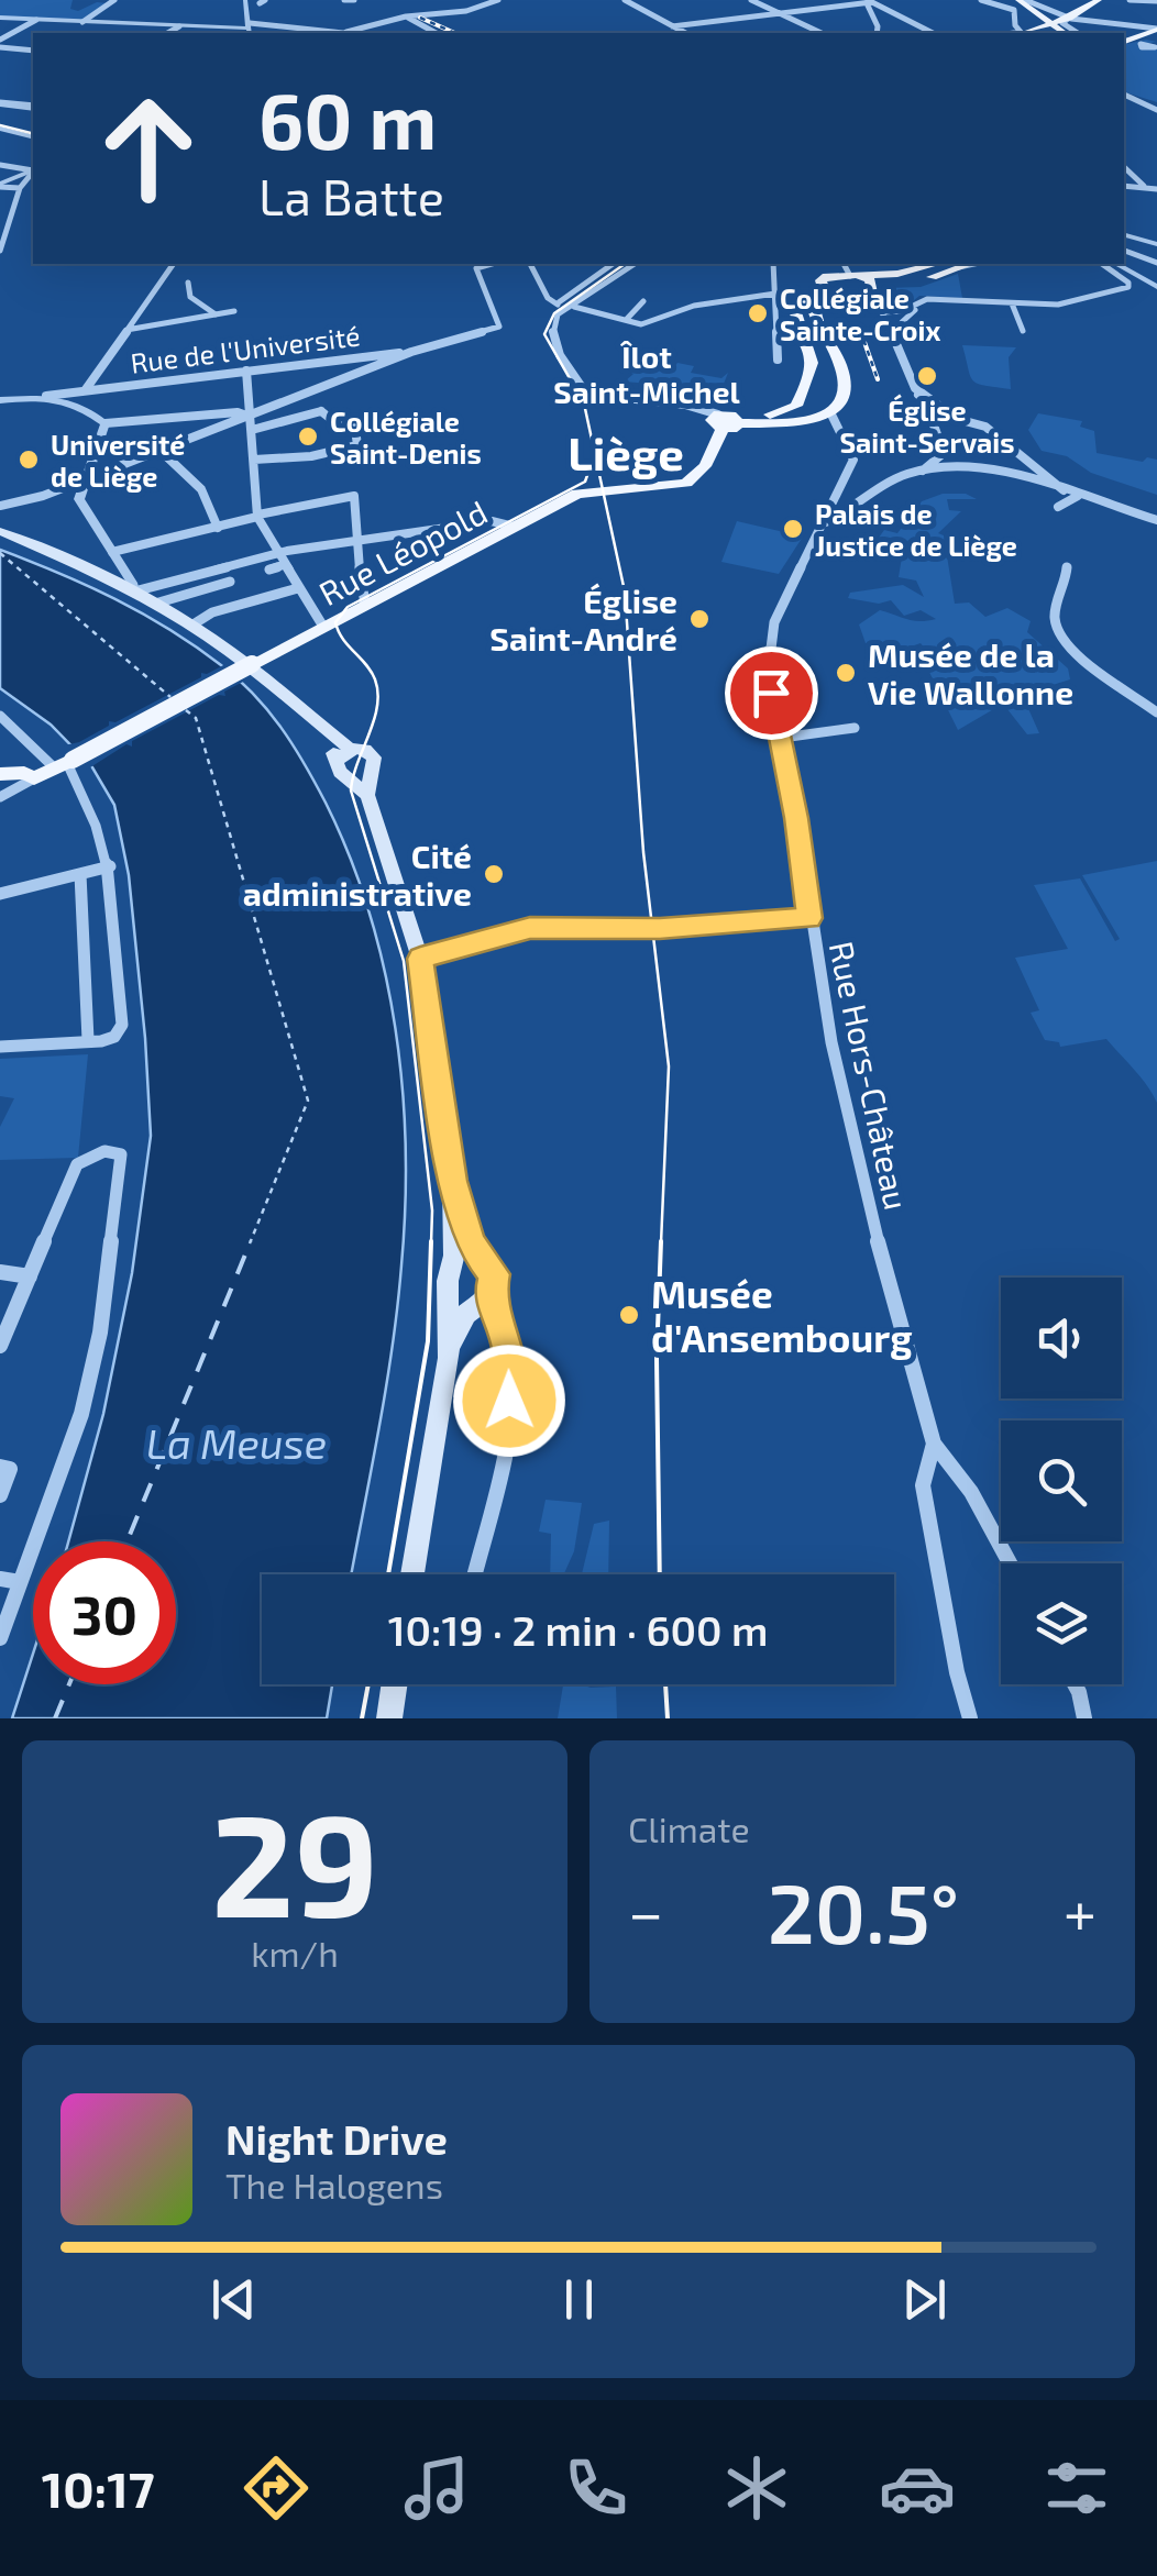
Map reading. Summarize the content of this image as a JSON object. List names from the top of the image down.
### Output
{
  "streets": {
    "main road": ["Rue Léopold"],
    "street": ["Rue de l'Université", "Rue Hors-Château"]
  },
  "districts": ["Îlot Saint-Michel", "Liège"],
  "water": ["La Meuse"],
  "places": [
    "Collégiale Sainte-Croix",
    "Église Saint-Servais",
    "Collégiale Saint-Denis",
    "Université de Liège",
    "Palais de Justice de Liège",
    "Église Saint-André",
    "Musée de la Vie Wallonne",
    "Cité administrative",
    "Musée d'Ansembourg"
  ],
  "page": {
    "turn": ["60 m", "La Batte"],
    "limit": "30",
    "trip": "10:19 · 2 min · 600 m",
    "tile": [
      ["29", "km/h"],
      "Climate"
    ],
    "heat": ["−", "20.5°", "+"],
    "song": ["Night Drive", "The Halogens"],
    "tabs": "10:17"
  }
}
